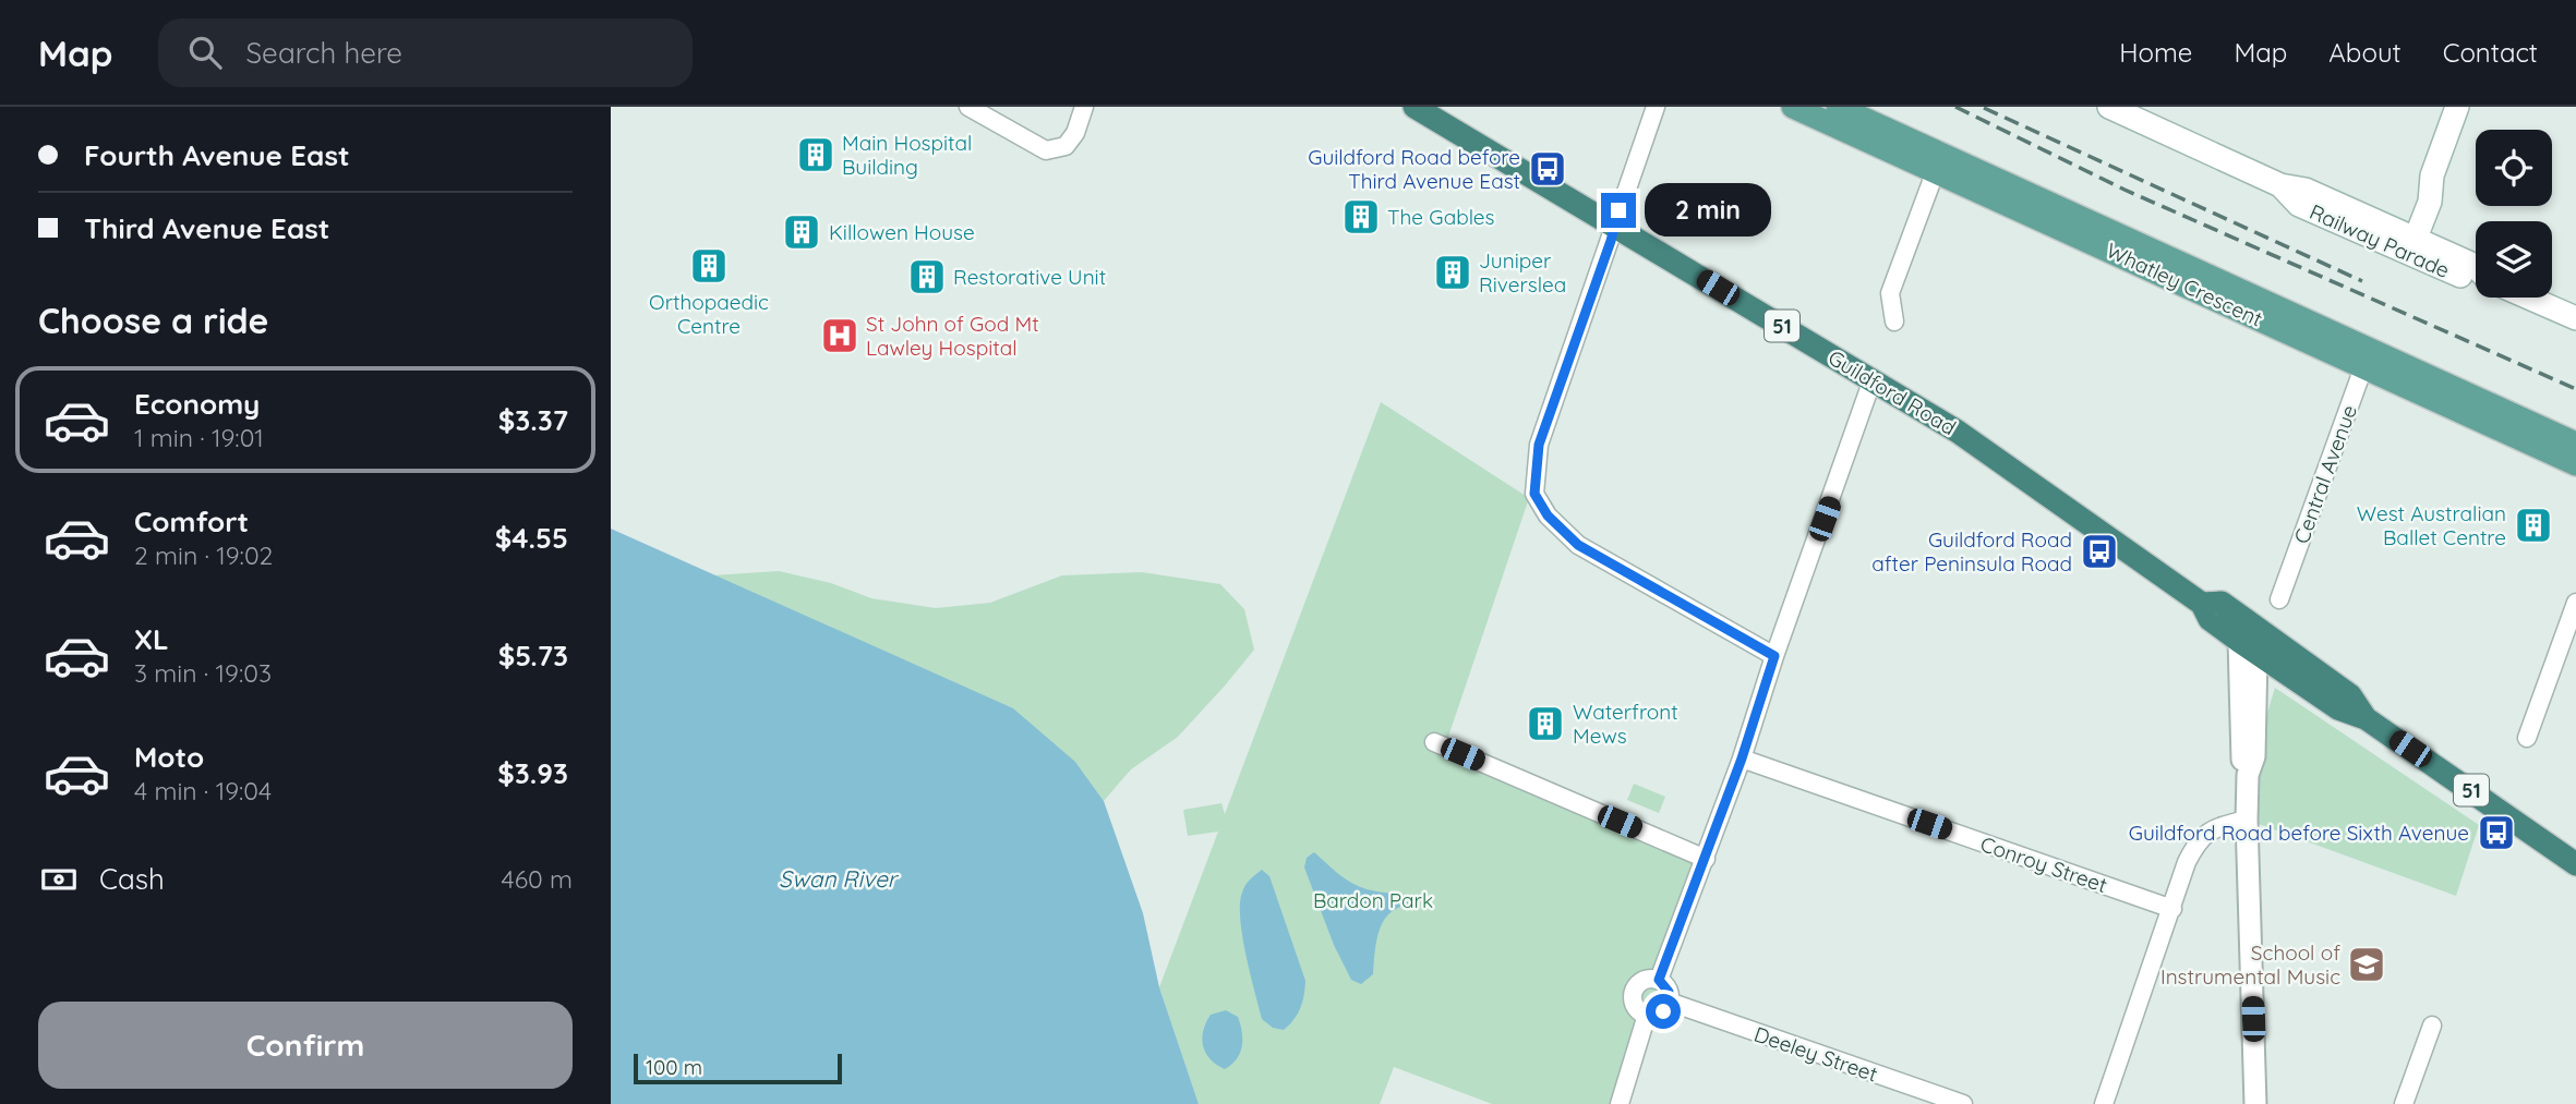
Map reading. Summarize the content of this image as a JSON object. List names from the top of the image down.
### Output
{
  "streets": {
    "highway": ["51", "Guildford Road"],
    "main road": ["Railway Parade", "Whatley Crescent"],
    "street": ["Central Avenue", "Conroy Street", "Deeley Street"]
  },
  "crossings": [
    ["Whatley Crescent", "Central Avenue"]
  ],
  "water": ["Swan River"],
  "parks": ["Bardon Park"],
  "places": {
    "building": [
      "Main Hospital Building",
      "The Gables",
      "Killowen House",
      "Orthopaedic Centre",
      "Juniper Riverslea",
      "Restorative Unit",
      "West Australian Ballet Centre",
      "Waterfront Mews"
    ],
    "bus stop": ["Guildford Road before Third Avenue East", "Guildford Road after Peninsula Road", "Guildford Road before Sixth Avenue"],
    "hospital": ["St John of God Mt Lawley Hospital"],
    "school or university": ["School of Instrumental Music"]
  },
  "scale_bar": "100 m",
  "page": {
    "header": "Map",
    "search": "Search here",
    "nav": [
      "Home",
      "Map",
      "About",
      "Contact"
    ],
    "banner": ["Fourth Avenue East", "Third Avenue East"],
    "bubble": "2 min",
    "heading": "Choose a ride",
    "list": [
      {
        "name": "Economy",
        "note": "1 min · 19:01",
        "value": "$3.37"
      },
      {
        "name": "Comfort",
        "note": "2 min · 19:02",
        "value": "$4.55"
      },
      {
        "name": "XL",
        "note": "3 min · 19:03",
        "value": "$5.73"
      },
      {
        "name": "Moto",
        "note": "4 min · 19:04",
        "value": "$3.93"
      }
    ],
    "pay": ["Cash", "460 m"],
    "buttons": "Confirm",
    "scale": "100 m"
  }
}
